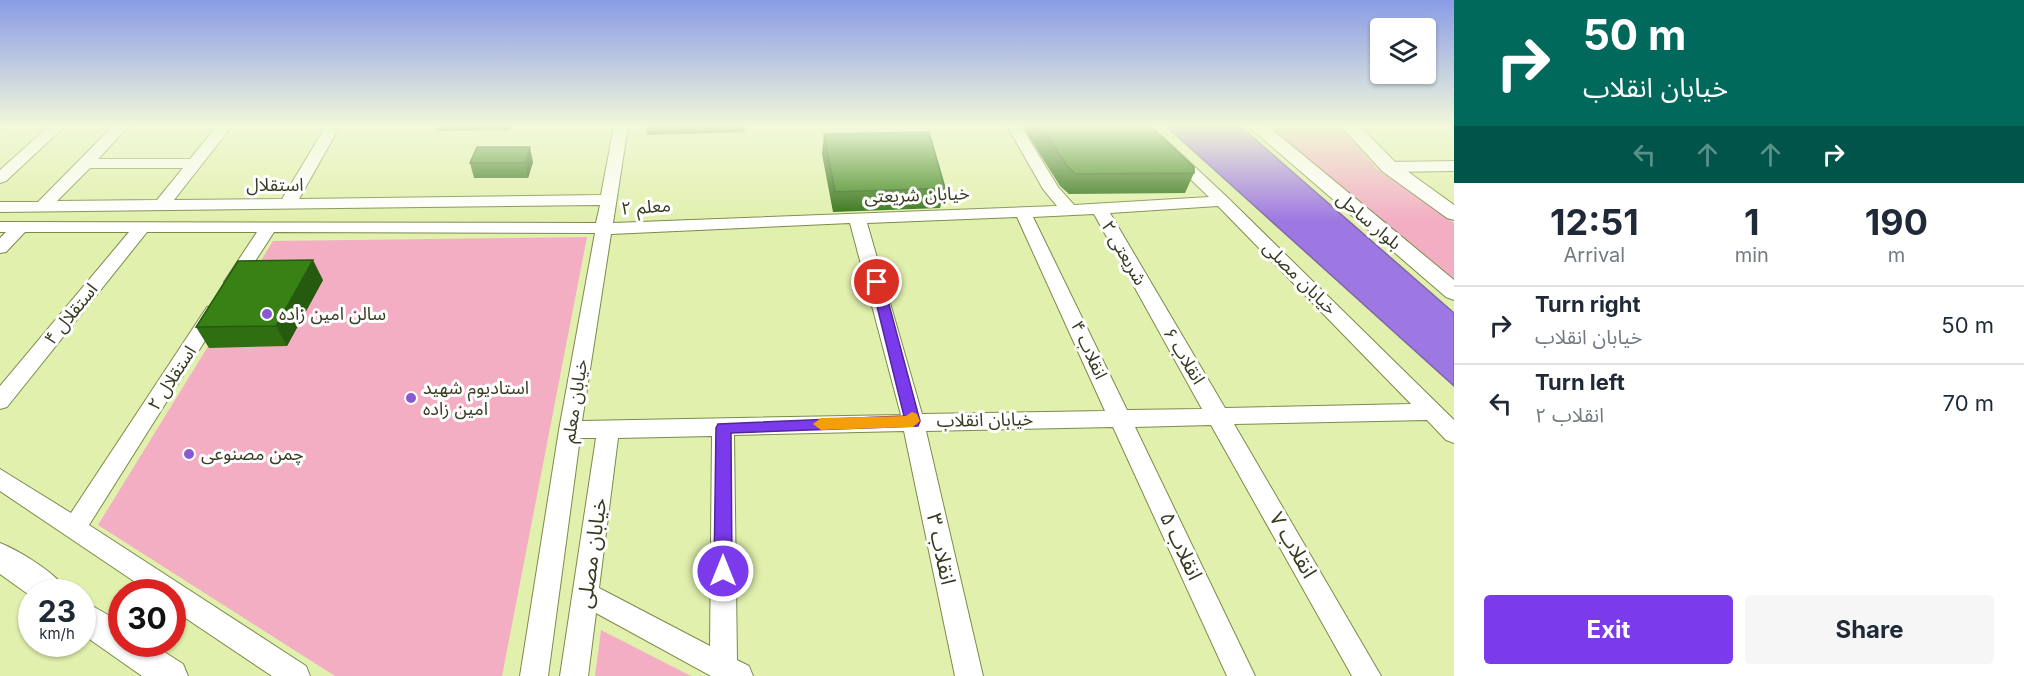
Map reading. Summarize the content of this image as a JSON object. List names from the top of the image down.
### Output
{
  "streets": {
    "main road": ["بلوار ساحل"],
    "street": [
      "استقلال",
      "خیابان شریعتی",
      "معلم ۲",
      "شریعتی ۲",
      "خیابان مصلی",
      "استقلال ۴",
      "انقلاب ۴",
      "انقلاب ۶",
      "استقلال ۲",
      "خیابان معلم",
      "خیابان انقلاب",
      "انقلاب ۷",
      "انقلاب ۵",
      "انقلاب ۳"
    ]
  },
  "crossings": [
    ["استقلال", "خیابان معلم"],
    ["خیابان شریعتی", "معلم ۲"],
    ["خیابان شریعتی", "شریعتی ۲"],
    ["خیابان شریعتی", "خیابان مصلی"],
    ["خیابان شریعتی", "انقلاب ۴"],
    ["خیابان شریعتی", "انقلاب ۳"],
    ["معلم ۲", "خیابان معلم"],
    ["شریعتی ۲", "انقلاب ۶"],
    ["خیابان مصلی", "خیابان انقلاب"],
    ["انقلاب ۴", "خیابان انقلاب"],
    ["انقلاب ۴", "انقلاب ۵"],
    ["انقلاب ۶", "خیابان انقلاب"],
    ["انقلاب ۶", "انقلاب ۷"],
    ["خیابان معلم", "خیابان انقلاب"],
    ["خیابان انقلاب", "انقلاب ۷"],
    ["خیابان انقلاب", "انقلاب ۵"],
    ["خیابان انقلاب", "انقلاب ۳"]
  ],
  "places": ["سالن امین زاده", "استادیوم شهید امین زاده", "چمن مصنوعی"],
  "page": {
    "turn": ["50 m", "خیابان انقلاب"],
    "eta": [
      "12:51",
      "Arrival",
      "1",
      "min",
      "190",
      "m"
    ],
    "list": [
      {
        "name": "Turn right",
        "note": "خیابان انقلاب",
        "value": "50 m"
      },
      {
        "name": "Turn left",
        "note": "انقلاب ۲",
        "value": "70 m"
      }
    ],
    "speed": "23 km/h",
    "limit": "30",
    "buttons": ["Exit", "Share"]
  }
}
